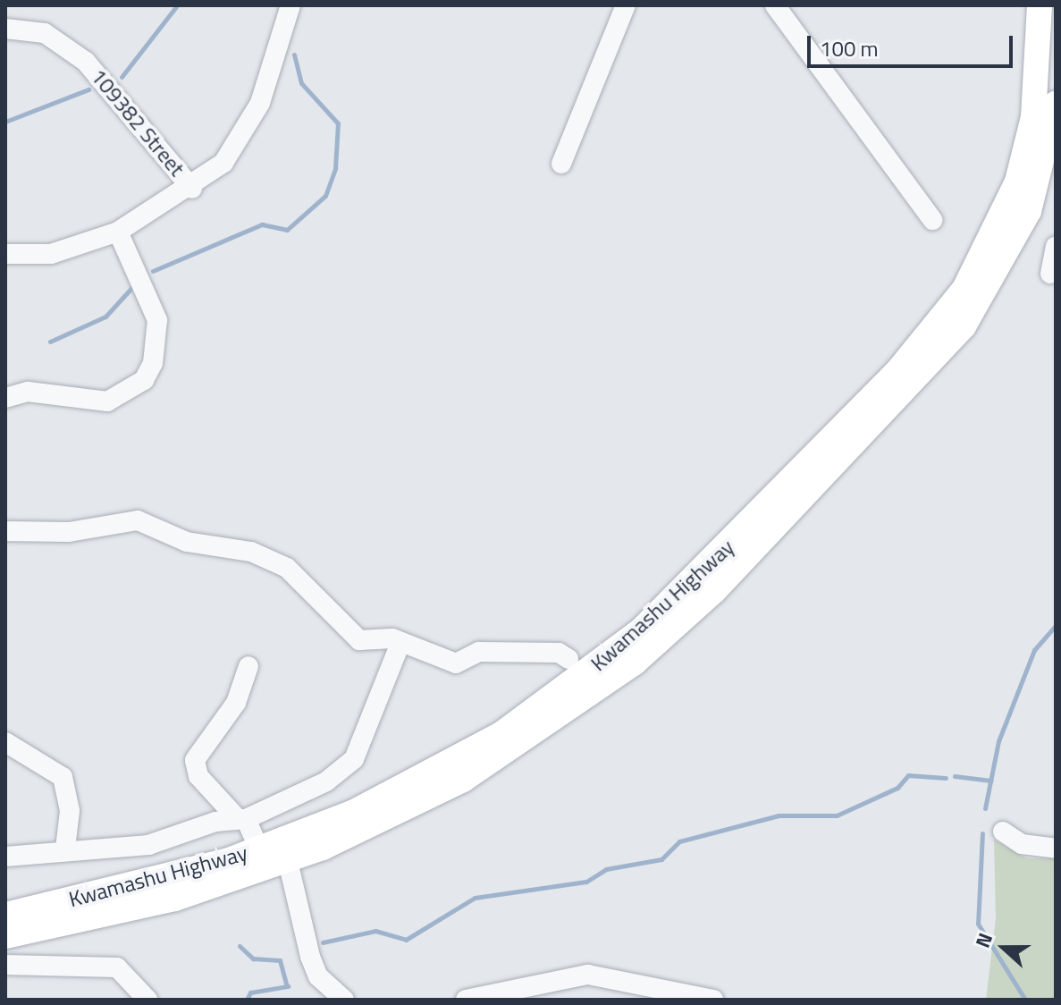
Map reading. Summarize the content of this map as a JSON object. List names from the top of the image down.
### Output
{
  "streets": {
    "main road": ["Kwamashu Highway"],
    "street": ["109382 Street"]
  },
  "scale_bar": "100 m",
  "north": "left"
}
